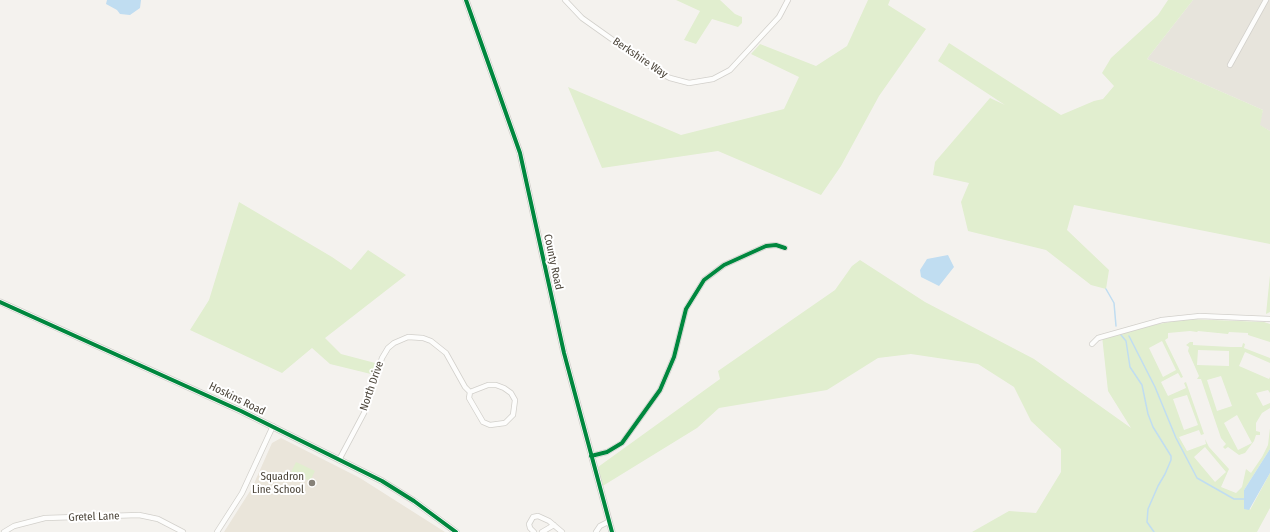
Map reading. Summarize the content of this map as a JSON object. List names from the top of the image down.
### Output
{
  "streets": {
    "street": [
      "Berkshire Way",
      "County Road",
      "North Drive",
      "Hoskins Road",
      "Gretel Lane"
    ]
  },
  "crossings": [
    ["North Drive", "Hoskins Road"]
  ],
  "places": ["Squadron Line School"]
}
